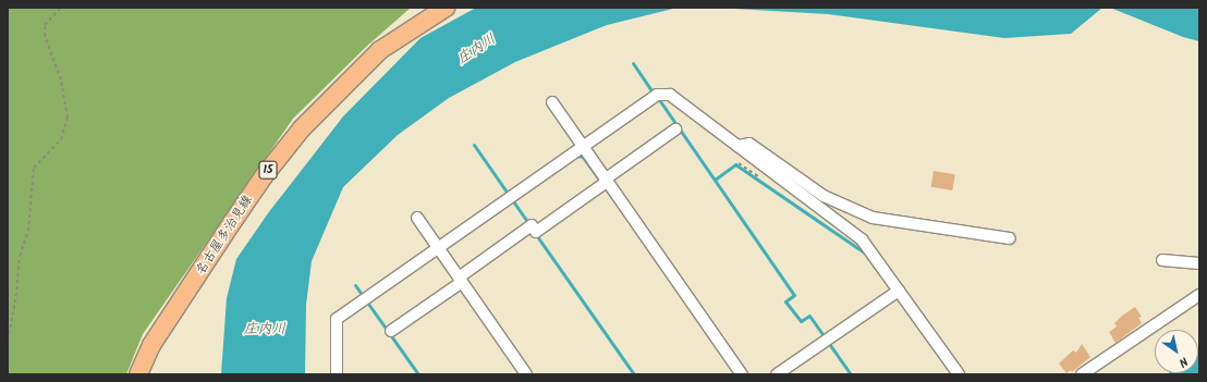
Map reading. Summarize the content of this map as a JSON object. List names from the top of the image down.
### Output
{
  "streets": {
    "main road": ["15", "名古屋多治見線"]
  },
  "water": ["庄内川"],
  "north": "bottom right"
}
